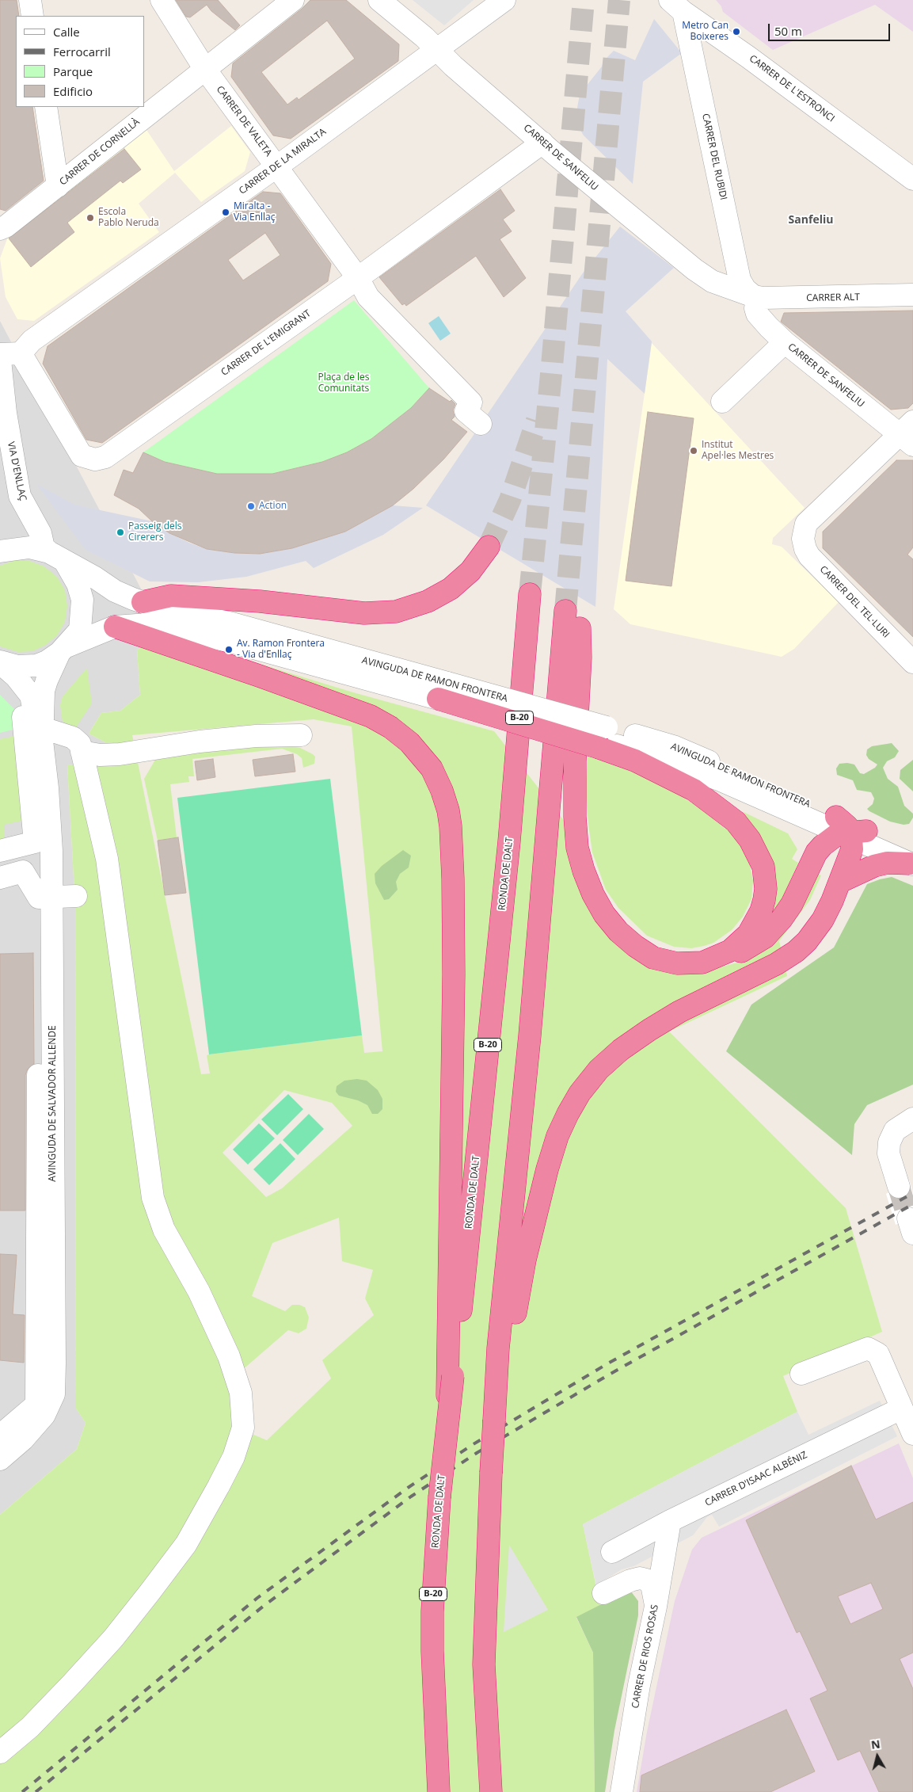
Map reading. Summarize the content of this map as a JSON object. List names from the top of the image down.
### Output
{
  "streets": {
    "highway": ["B-20", "RONDA DE DALT"],
    "street": [
      "CARRER DE L'ESTRONCI",
      "CARRER DE VALETA",
      "CARRER DE CORNELLÀ",
      "CARRER DEL RUBIDI",
      "CARRER DE SANFELIU",
      "CARRER DE LA MIRALTA",
      "CARRER ALT",
      "CARRER DE L'EMIGRANT",
      "VIA D'ENLLAÇ",
      "CARRER DEL TEL·LURI",
      "AVINGUDA DE RAMON FRONTERA",
      "AVINGUDA DE SALVADOR ALLENDE",
      "CARRER D'ISAAC ALBÉNIZ",
      "CARRER DE RIOS ROSAS"
    ]
  },
  "crossings": [
    ["CARRER DE L'ESTRONCI", "CARRER DEL RUBIDI"],
    ["CARRER DE VALETA", "CARRER DE CORNELLÀ"],
    ["CARRER DE VALETA", "CARRER DE LA MIRALTA"],
    ["CARRER DE VALETA", "CARRER DE L'EMIGRANT"],
    ["CARRER DEL RUBIDI", "CARRER DE SANFELIU"],
    ["CARRER DEL RUBIDI", "CARRER ALT"],
    ["CARRER DE SANFELIU", "CARRER DE LA MIRALTA"],
    ["CARRER DE SANFELIU", "CARRER ALT"],
    ["CARRER DE SANFELIU", "CARRER DE L'EMIGRANT"],
    ["CARRER DE SANFELIU", "CARRER DEL TEL·LURI"],
    ["CARRER DE LA MIRALTA", "CARRER DE L'EMIGRANT"],
    ["VIA D'ENLLAÇ", "AVINGUDA DE RAMON FRONTERA"],
    ["VIA D'ENLLAÇ", "AVINGUDA DE SALVADOR ALLENDE"],
    ["AVINGUDA DE RAMON FRONTERA", "AVINGUDA DE SALVADOR ALLENDE"],
    ["CARRER D'ISAAC ALBÉNIZ", "CARRER DE RIOS ROSAS"]
  ],
  "districts": ["Sanfeliu"],
  "parks": ["Plaça de les Comunitats"],
  "places": [
    "Metro Can Boixeres",
    "Miralta - Via Enllaç",
    "Escola Pablo Neruda",
    "Institut Apel·les Mestres",
    "Action",
    "Passeig dels Cirerers",
    "Av. Ramon Frontera - Via d'Enllaç"
  ],
  "legend": [
    "Calle",
    "Ferrocarril",
    "Parque",
    "Edificio"
  ],
  "scale_bar": "50 m",
  "north": "top"
}
